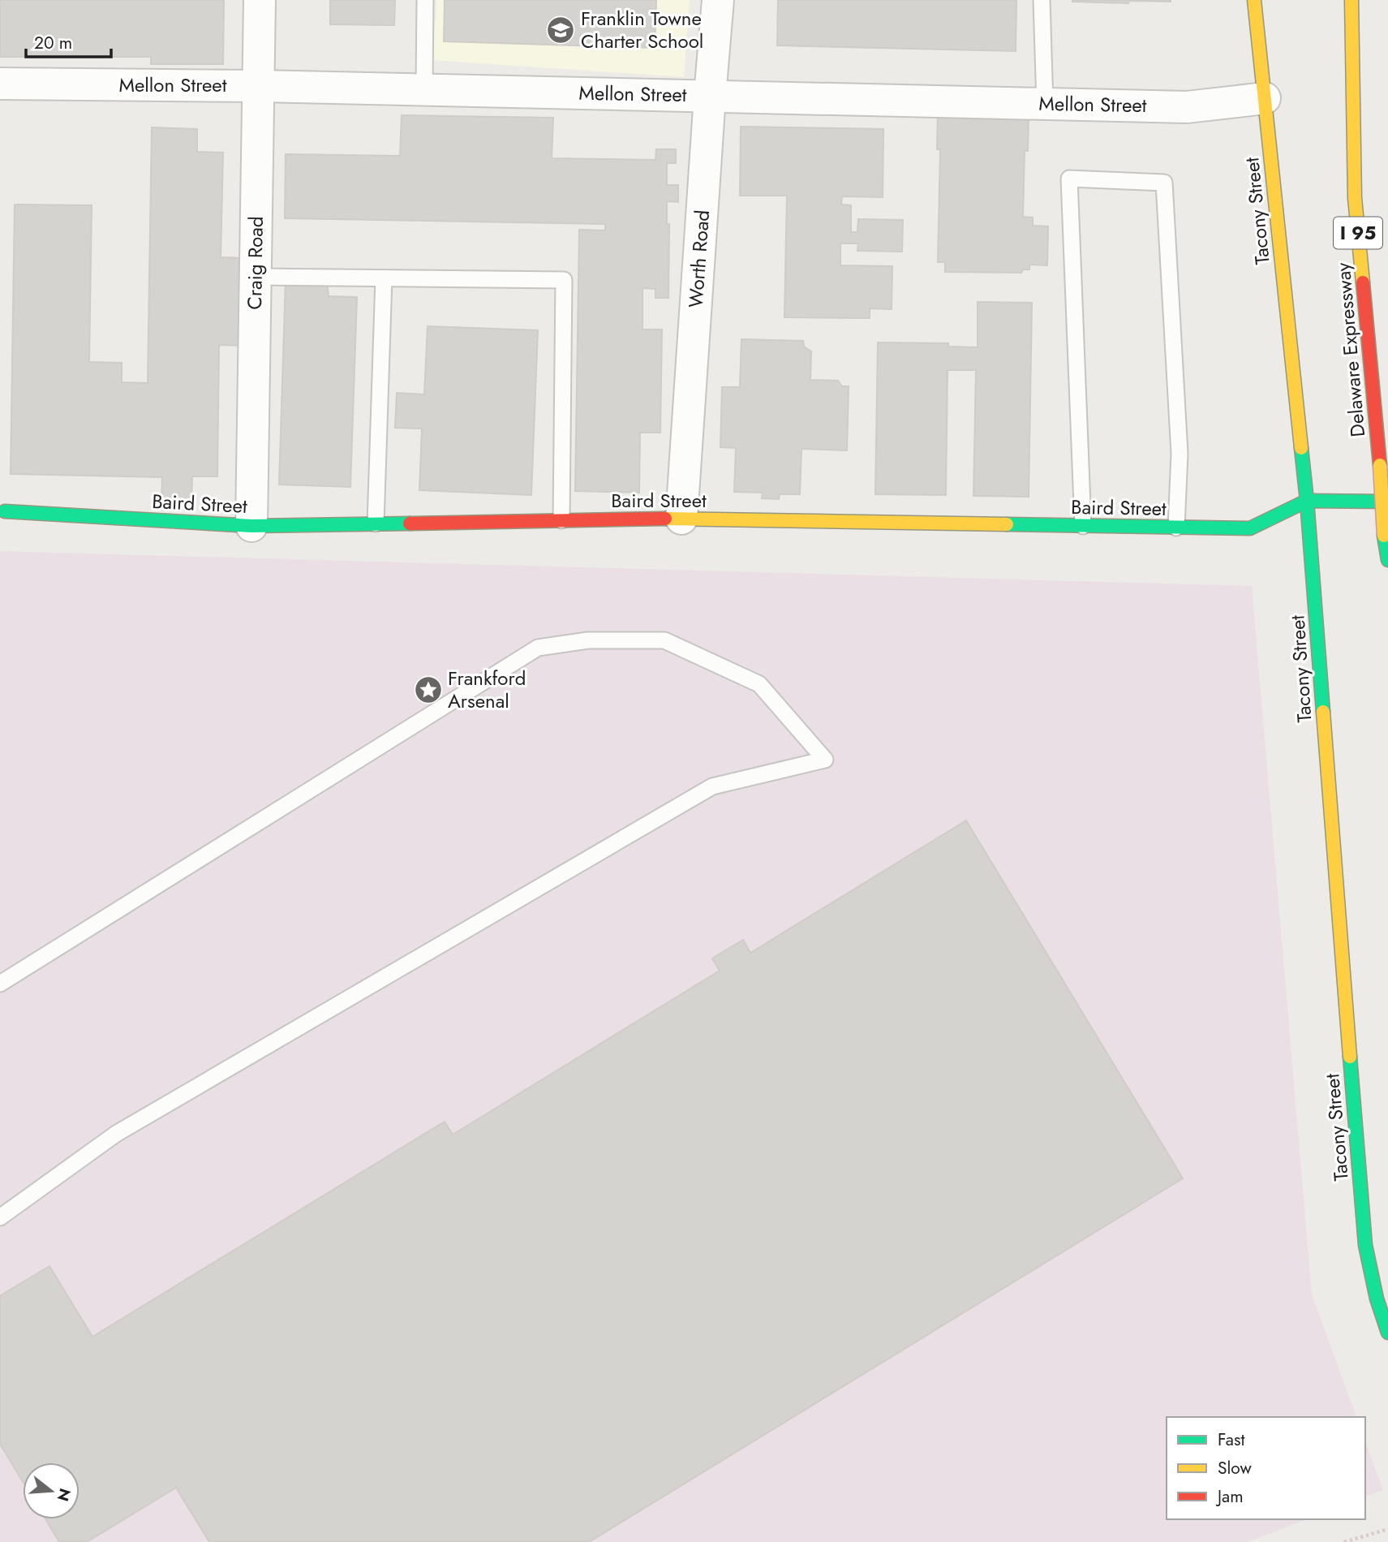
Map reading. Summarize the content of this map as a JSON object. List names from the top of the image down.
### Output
{
  "streets": {
    "main road": [
      "Tacony Street",
      "I 95",
      "Delaware Expressway",
      "Baird Street"
    ],
    "street": ["Mellon Street", "Worth Road", "Craig Road"]
  },
  "crossings": [
    ["Mellon Street", "Tacony Street"],
    ["Mellon Street", "Worth Road"],
    ["Mellon Street", "Craig Road"],
    ["Tacony Street", "Baird Street"],
    ["Worth Road", "Baird Street"],
    ["Craig Road", "Baird Street"]
  ],
  "places": {
    "school or university": ["Franklin Towne Charter School"],
    "place": ["Frankford Arsenal"]
  },
  "legend": ["Fast", "Slow", "Jam"],
  "scale_bar": "20 m",
  "north": "right"
}
